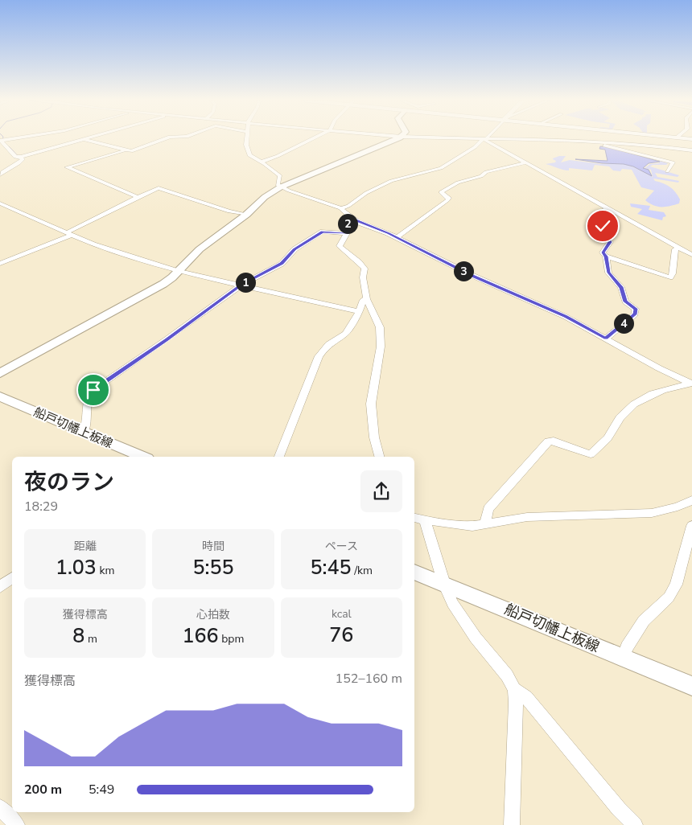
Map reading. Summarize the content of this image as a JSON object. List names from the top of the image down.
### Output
{
  "streets": {
    "street": ["船戸切幡上板線"]
  },
  "page": {
    "pins": [
      "2",
      "3",
      "1",
      "4"
    ],
    "heading": ["夜のラン", "18:29"],
    "stats": [
      ["距離", "1.03 km"],
      ["時間", "5:55"],
      ["ペース", "5:45 /km"],
      ["獲得標高", "8 m"],
      ["心拍数", "166 bpm"],
      ["kcal", "76"]
    ],
    "chart": ["獲得標高", "152–160 m"],
    "list": [
      {
        "name": "200 m",
        "note": "5:49"
      }
    ]
  }
}
